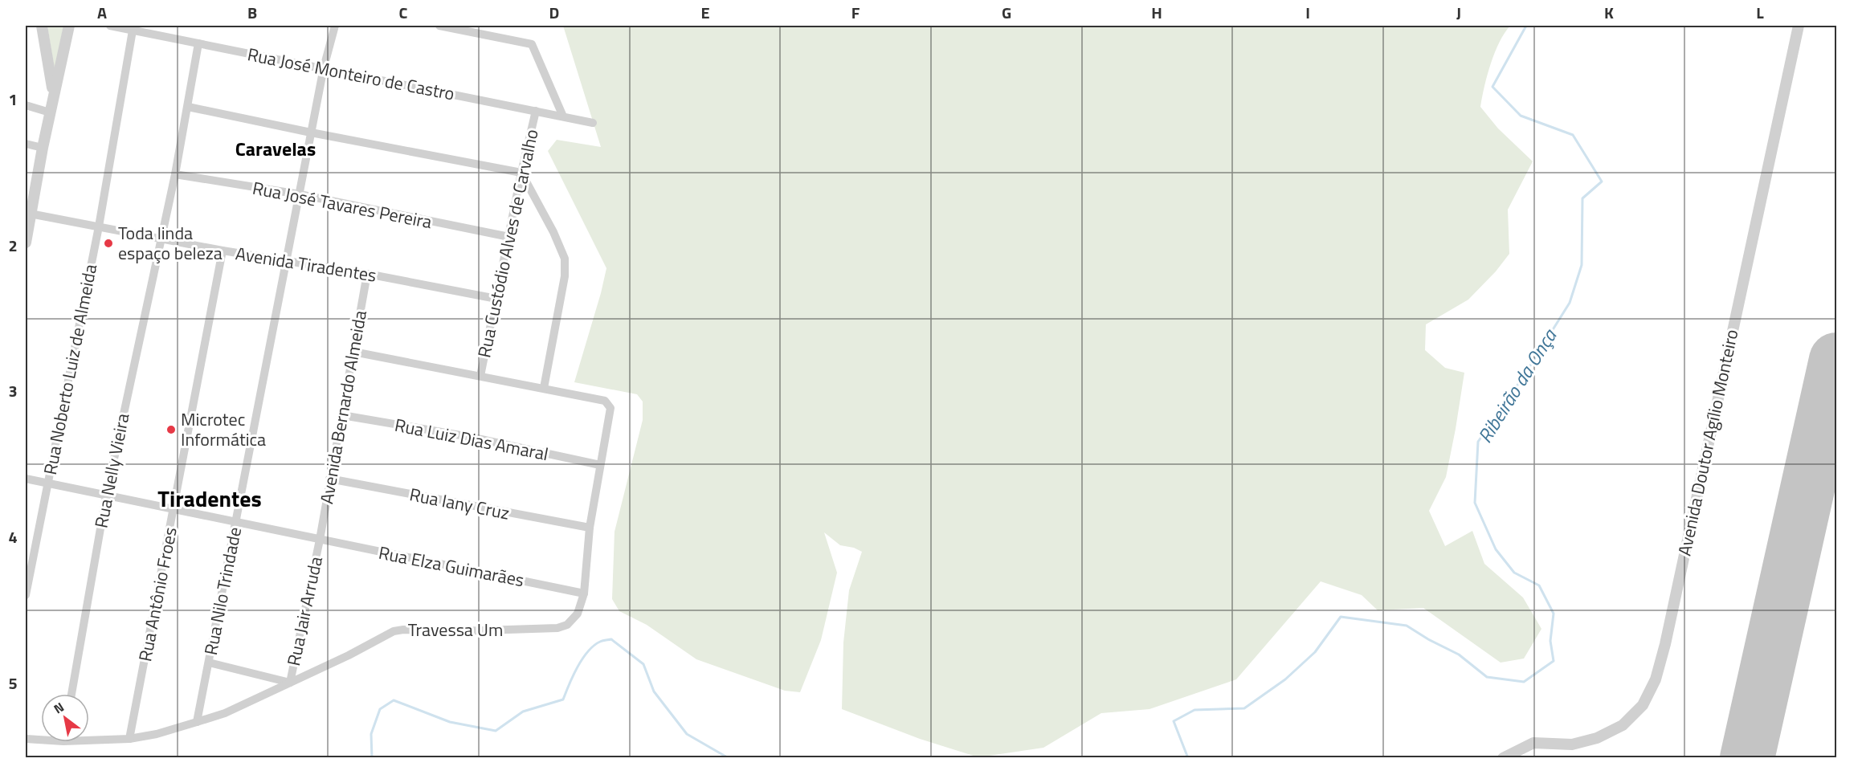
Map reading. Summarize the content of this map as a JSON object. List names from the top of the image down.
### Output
{
  "streets": {
    "street": [
      "Rua José Monteiro de Castro",
      "Rua José Tavares Pereira",
      "Rua Custódio Alves de Carvalho",
      "Avenida Tiradentes",
      "Rua Noberto Luiz de Almeida",
      "Avenida Bernardo Almeida",
      "Rua Luiz Dias Amaral",
      "Avenida Doutor Agílio Monteiro",
      "Rua Nelly Vieira",
      "Rua Iany Cruz",
      "Rua Elza Guimarães",
      "Rua Nilo Trindade",
      "Rua Antônio Froes",
      "Rua Jair Arruda",
      "Travessa Um"
    ]
  },
  "crossings": [
    ["Rua José Monteiro de Castro", "Rua Custódio Alves de Carvalho"],
    ["Rua José Monteiro de Castro", "Rua Noberto Luiz de Almeida"],
    ["Rua José Monteiro de Castro", "Rua Nelly Vieira"],
    ["Rua José Monteiro de Castro", "Rua Nilo Trindade"],
    ["Rua José Tavares Pereira", "Rua Custódio Alves de Carvalho"],
    ["Rua José Tavares Pereira", "Rua Nelly Vieira"],
    ["Rua José Tavares Pereira", "Rua Nilo Trindade"],
    ["Rua Custódio Alves de Carvalho", "Avenida Tiradentes"],
    ["Avenida Tiradentes", "Rua Noberto Luiz de Almeida"],
    ["Avenida Tiradentes", "Avenida Bernardo Almeida"],
    ["Avenida Tiradentes", "Rua Nelly Vieira"],
    ["Avenida Tiradentes", "Rua Nilo Trindade"],
    ["Avenida Tiradentes", "Rua Antônio Froes"],
    ["Rua Noberto Luiz de Almeida", "Rua Elza Guimarães"],
    ["Avenida Bernardo Almeida", "Rua Luiz Dias Amaral"],
    ["Avenida Bernardo Almeida", "Rua Iany Cruz"],
    ["Avenida Bernardo Almeida", "Rua Elza Guimarães"],
    ["Avenida Bernardo Almeida", "Rua Jair Arruda"],
    ["Rua Luiz Dias Amaral", "Travessa Um"],
    ["Rua Nelly Vieira", "Rua Elza Guimarães"],
    ["Rua Iany Cruz", "Travessa Um"],
    ["Rua Elza Guimarães", "Rua Nilo Trindade"],
    ["Rua Elza Guimarães", "Rua Antônio Froes"],
    ["Rua Elza Guimarães", "Rua Jair Arruda"],
    ["Rua Elza Guimarães", "Travessa Um"],
    ["Rua Nilo Trindade", "Travessa Um"],
    ["Rua Antônio Froes", "Travessa Um"],
    ["Rua Jair Arruda", "Travessa Um"]
  ],
  "districts": ["Caravelas", "Tiradentes"],
  "water": ["Ribeirão da Onça"],
  "places": ["Toda linda espaço beleza", "Microtec Informática"],
  "north": "top left",
  "grid": {
    "columns": [
      "A",
      "B",
      "C",
      "D",
      "E",
      "F",
      "G",
      "H",
      "I",
      "J",
      "K",
      "L"
    ],
    "rows": [
      "1",
      "2",
      "3",
      "4",
      "5"
    ]
  }
}
